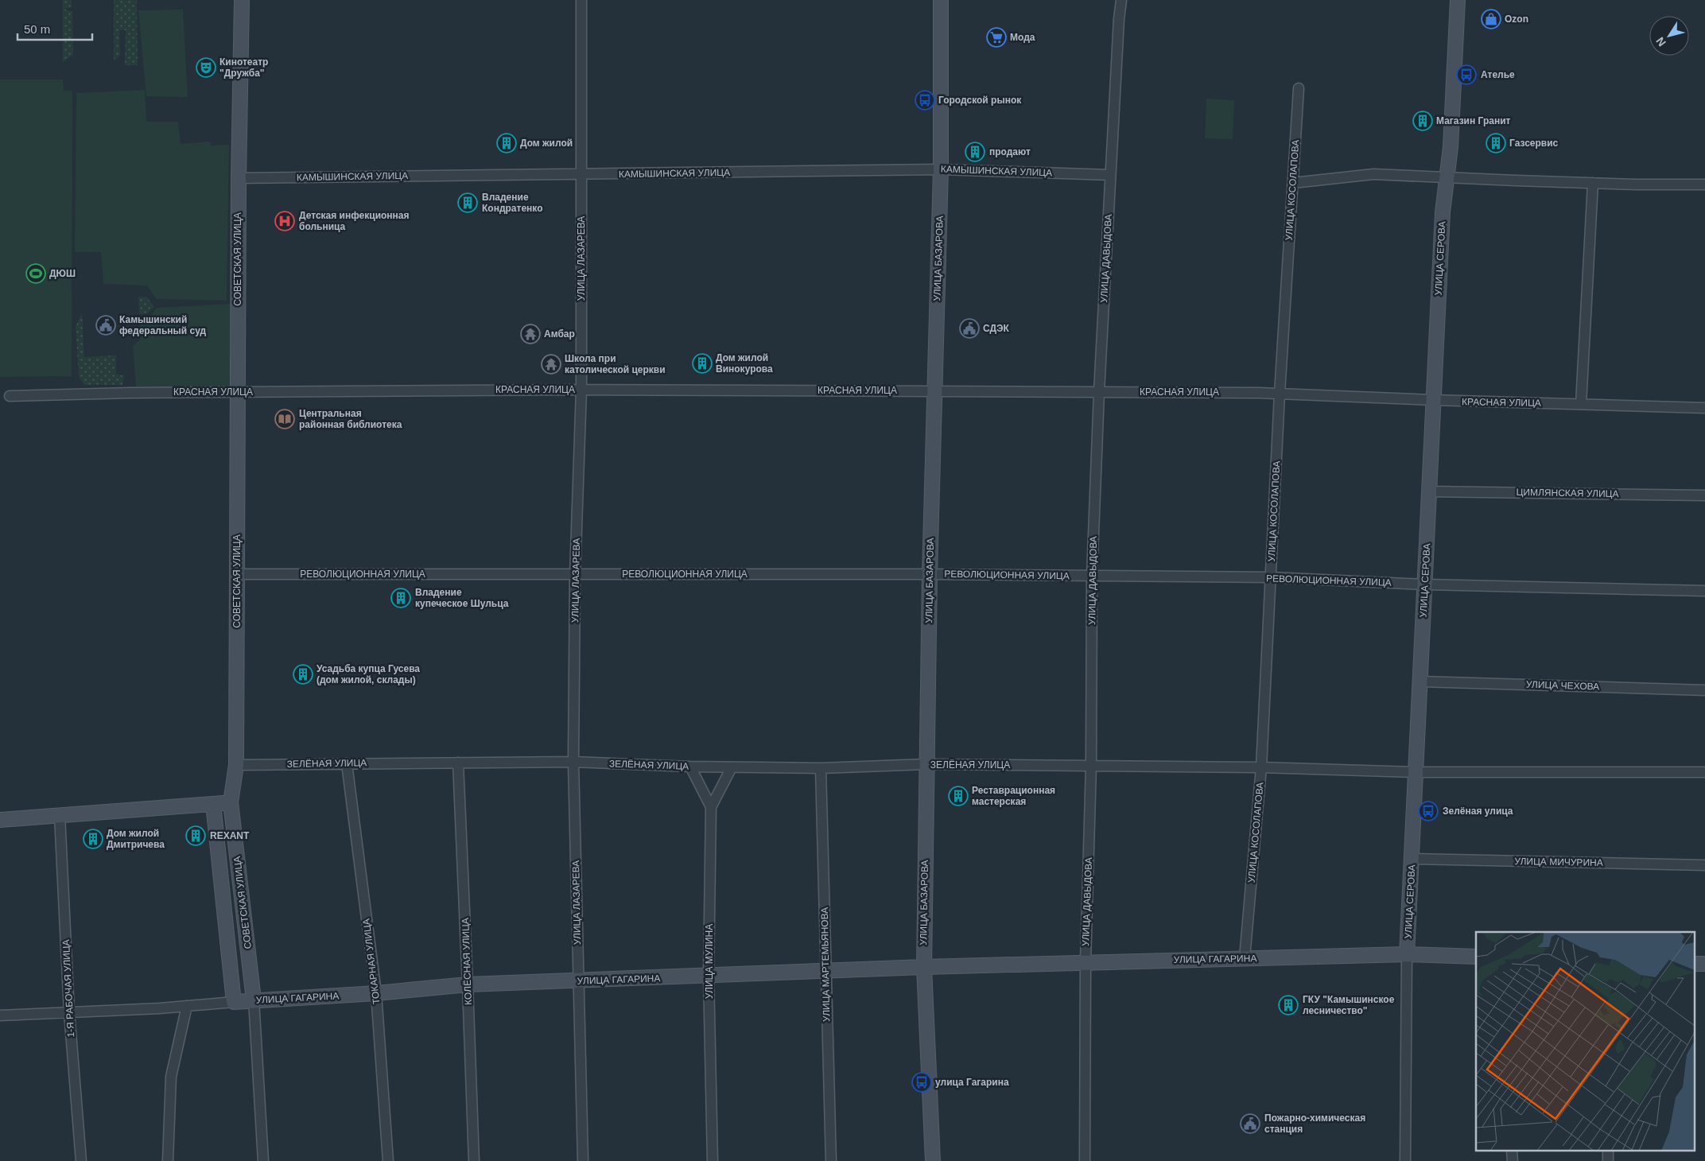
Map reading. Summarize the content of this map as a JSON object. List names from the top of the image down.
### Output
{
  "streets": {
    "street": [
      "КАМЫШИНСКАЯ УЛИЦА",
      "УЛИЦА КОСОЛАПОВА",
      "УЛИЦА ЛАЗАРЕВА",
      "УЛИЦА БАЗАРОВА",
      "УЛИЦА ДАВЫДОВА",
      "УЛИЦА СЕРОВА",
      "СОВЕТСКАЯ УЛИЦА",
      "КРАСНАЯ УЛИЦА",
      "ЦИМЛЯНСКАЯ УЛИЦА",
      "РЕВОЛЮЦИОННАЯ УЛИЦА",
      "УЛИЦА ЧЕХОВА",
      "ЗЕЛЁНАЯ УЛИЦА",
      "УЛИЦА МИЧУРИНА",
      "УЛИЦА ГАГАРИНА",
      "ТОКАРНАЯ УЛИЦА",
      "КОЛЁСНАЯ УЛИЦА",
      "УЛИЦА МУЛИНА",
      "УЛИЦА МАРТЕМЬЯНОВА",
      "1-Я РАБОЧАЯ УЛИЦА"
    ]
  },
  "crossings": [
    ["КАМЫШИНСКАЯ УЛИЦА", "УЛИЦА ЛАЗАРЕВА"],
    ["КАМЫШИНСКАЯ УЛИЦА", "УЛИЦА БАЗАРОВА"],
    ["КАМЫШИНСКАЯ УЛИЦА", "УЛИЦА ДАВЫДОВА"],
    ["КАМЫШИНСКАЯ УЛИЦА", "СОВЕТСКАЯ УЛИЦА"],
    ["УЛИЦА КОСОЛАПОВА", "КРАСНАЯ УЛИЦА"],
    ["УЛИЦА КОСОЛАПОВА", "РЕВОЛЮЦИОННАЯ УЛИЦА"],
    ["УЛИЦА КОСОЛАПОВА", "ЗЕЛЁНАЯ УЛИЦА"],
    ["УЛИЦА КОСОЛАПОВА", "УЛИЦА ГАГАРИНА"],
    ["УЛИЦА ЛАЗАРЕВА", "КРАСНАЯ УЛИЦА"],
    ["УЛИЦА ЛАЗАРЕВА", "РЕВОЛЮЦИОННАЯ УЛИЦА"],
    ["УЛИЦА ЛАЗАРЕВА", "ЗЕЛЁНАЯ УЛИЦА"],
    ["УЛИЦА ЛАЗАРЕВА", "УЛИЦА ГАГАРИНА"],
    ["УЛИЦА БАЗАРОВА", "КРАСНАЯ УЛИЦА"],
    ["УЛИЦА БАЗАРОВА", "РЕВОЛЮЦИОННАЯ УЛИЦА"],
    ["УЛИЦА БАЗАРОВА", "ЗЕЛЁНАЯ УЛИЦА"],
    ["УЛИЦА БАЗАРОВА", "УЛИЦА ГАГАРИНА"],
    ["УЛИЦА ДАВЫДОВА", "КРАСНАЯ УЛИЦА"],
    ["УЛИЦА ДАВЫДОВА", "РЕВОЛЮЦИОННАЯ УЛИЦА"],
    ["УЛИЦА ДАВЫДОВА", "ЗЕЛЁНАЯ УЛИЦА"],
    ["УЛИЦА ДАВЫДОВА", "УЛИЦА ГАГАРИНА"],
    ["УЛИЦА СЕРОВА", "КРАСНАЯ УЛИЦА"],
    ["УЛИЦА СЕРОВА", "ЦИМЛЯНСКАЯ УЛИЦА"],
    ["УЛИЦА СЕРОВА", "РЕВОЛЮЦИОННАЯ УЛИЦА"],
    ["УЛИЦА СЕРОВА", "УЛИЦА ЧЕХОВА"],
    ["УЛИЦА СЕРОВА", "ЗЕЛЁНАЯ УЛИЦА"],
    ["УЛИЦА СЕРОВА", "УЛИЦА МИЧУРИНА"],
    ["УЛИЦА СЕРОВА", "УЛИЦА ГАГАРИНА"],
    ["СОВЕТСКАЯ УЛИЦА", "КРАСНАЯ УЛИЦА"],
    ["СОВЕТСКАЯ УЛИЦА", "РЕВОЛЮЦИОННАЯ УЛИЦА"],
    ["СОВЕТСКАЯ УЛИЦА", "ЗЕЛЁНАЯ УЛИЦА"],
    ["СОВЕТСКАЯ УЛИЦА", "УЛИЦА ГАГАРИНА"],
    ["ЗЕЛЁНАЯ УЛИЦА", "ТОКАРНАЯ УЛИЦА"],
    ["ЗЕЛЁНАЯ УЛИЦА", "КОЛЁСНАЯ УЛИЦА"],
    ["ЗЕЛЁНАЯ УЛИЦА", "УЛИЦА МУЛИНА"],
    ["ЗЕЛЁНАЯ УЛИЦА", "УЛИЦА МАРТЕМЬЯНОВА"],
    ["УЛИЦА ГАГАРИНА", "ТОКАРНАЯ УЛИЦА"],
    ["УЛИЦА ГАГАРИНА", "КОЛЁСНАЯ УЛИЦА"],
    ["УЛИЦА ГАГАРИНА", "УЛИЦА МУЛИНА"],
    ["УЛИЦА ГАГАРИНА", "УЛИЦА МАРТЕМЬЯНОВА"],
    ["УЛИЦА ГАГАРИНА", "1-Я РАБОЧАЯ УЛИЦА"]
  ],
  "places": {
    "shop": ["Ozon"],
    "supermarket": ["Мода"],
    "theatre": ["Кинотеатр \"Дружба\""],
    "bus stop": [
      "Ателье",
      "Городской рынок",
      "Зелёная улица",
      "улица Гагарина"
    ],
    "building": [
      "Магазин Гранит",
      "Дом жилой",
      "Газсервис",
      "продают",
      "Владение Кондратенко",
      "Дом жилой Винокурова",
      "Владение купеческое Шульца",
      "Усадьба купца Гусева (дом жилой, склады)",
      "Реставрационная мастерская",
      "REXANT",
      "Дом жилой Дмитричева",
      "ГКУ \"Камышинское лесничество\""
    ],
    "hospital": ["Детская инфекционная больница"],
    "sports": ["ДЮШ"],
    "public building": ["Камышинский федеральный суд", "СДЭК", "Пожарно-химическая станция"],
    "temple": ["Амбар", "Школа при католической церкви"],
    "library": ["Центральная районная библиотека"]
  },
  "scale_bar": "50 m",
  "north": "bottom left"
}
